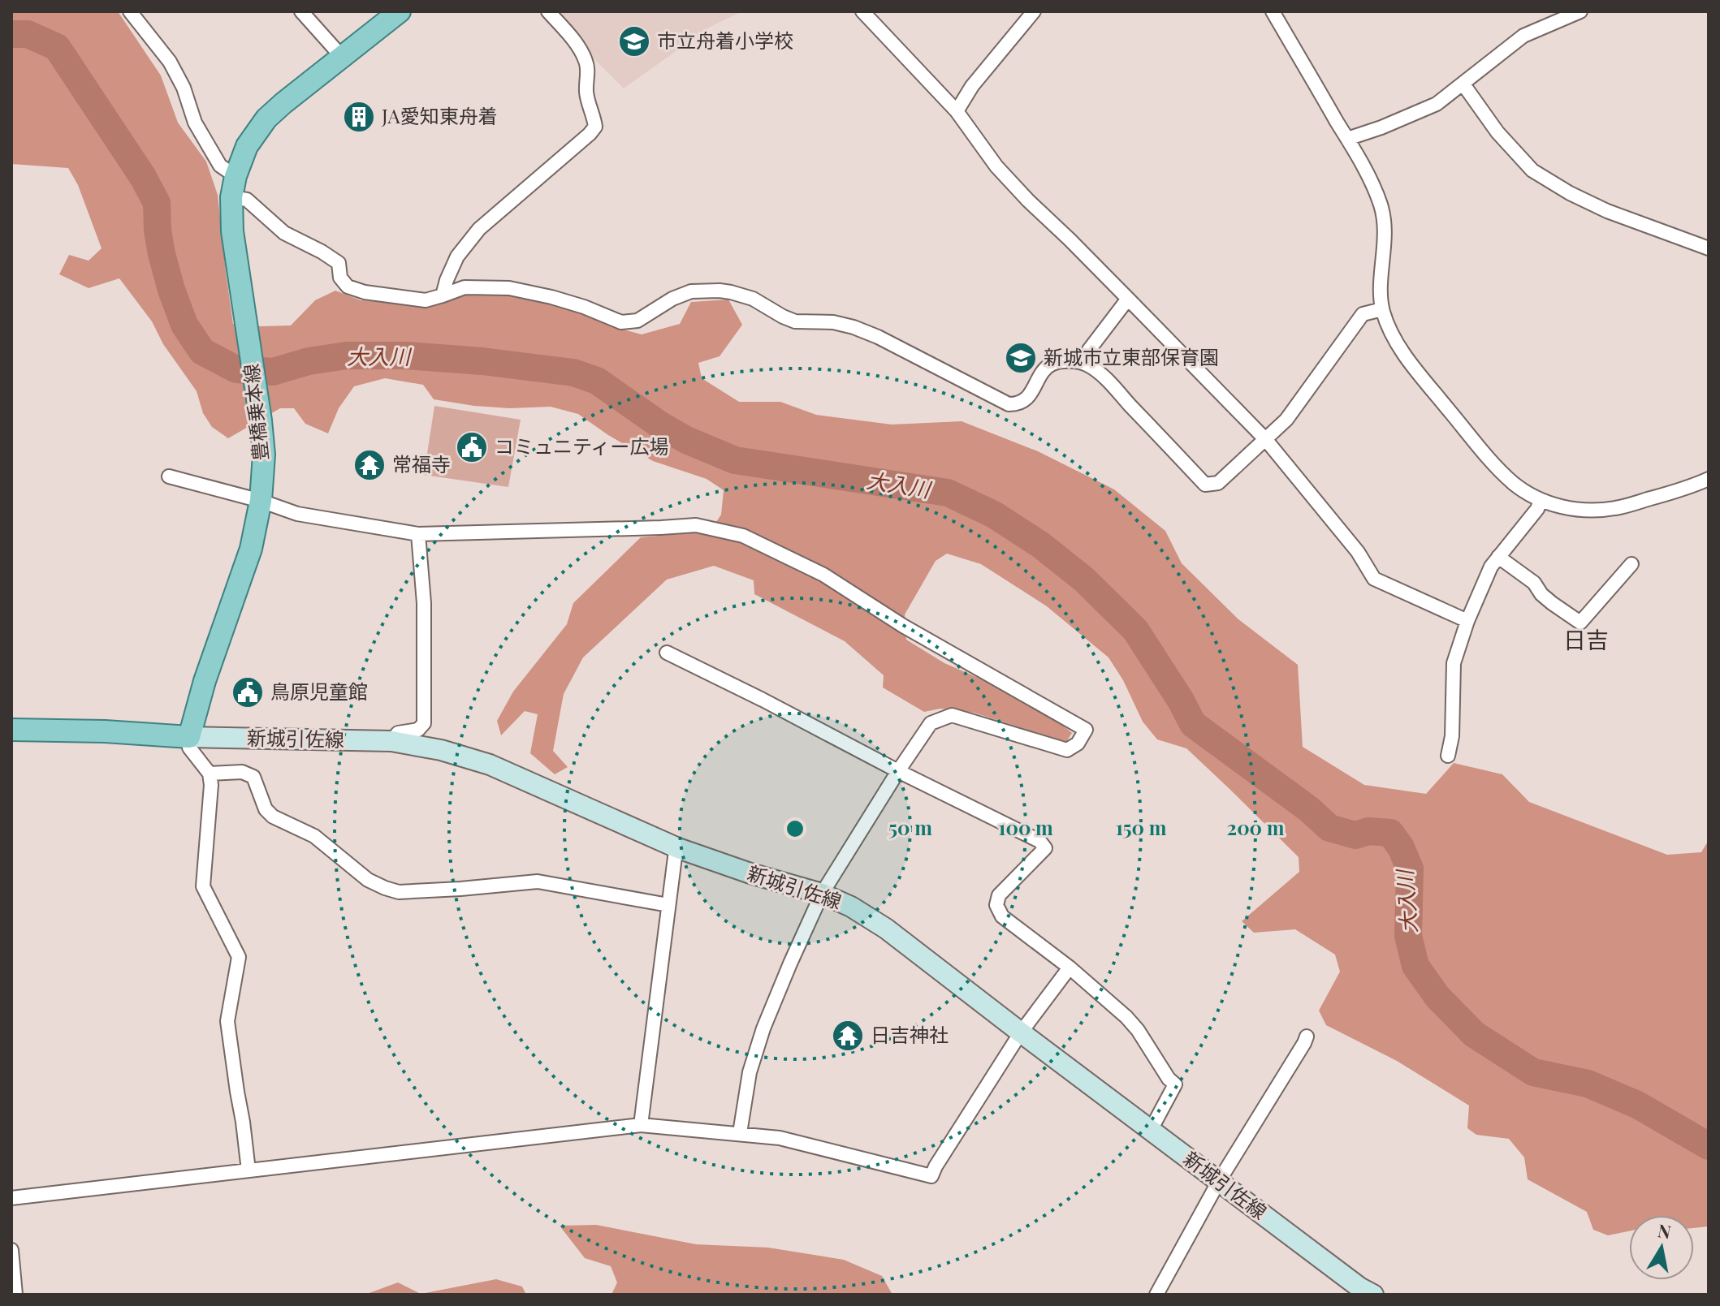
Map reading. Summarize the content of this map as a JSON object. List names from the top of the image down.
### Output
{
  "streets": {
    "main road": ["豊橋乗本線", "新城引佐線"]
  },
  "crossings": [
    ["豊橋乗本線", "新城引佐線"]
  ],
  "districts": ["日吉"],
  "water": ["大入川"],
  "places": {
    "school or university": ["市立舟着小学校", "新城市立東部保育園"],
    "building": ["JA愛知東舟着"],
    "public building": ["コミュニティー広場", "鳥原児童館"],
    "temple": ["常福寺", "日吉神社"]
  },
  "north": "top",
  "rings": [
    "50 m",
    "100 m",
    "150 m",
    "200 m"
  ]
}
